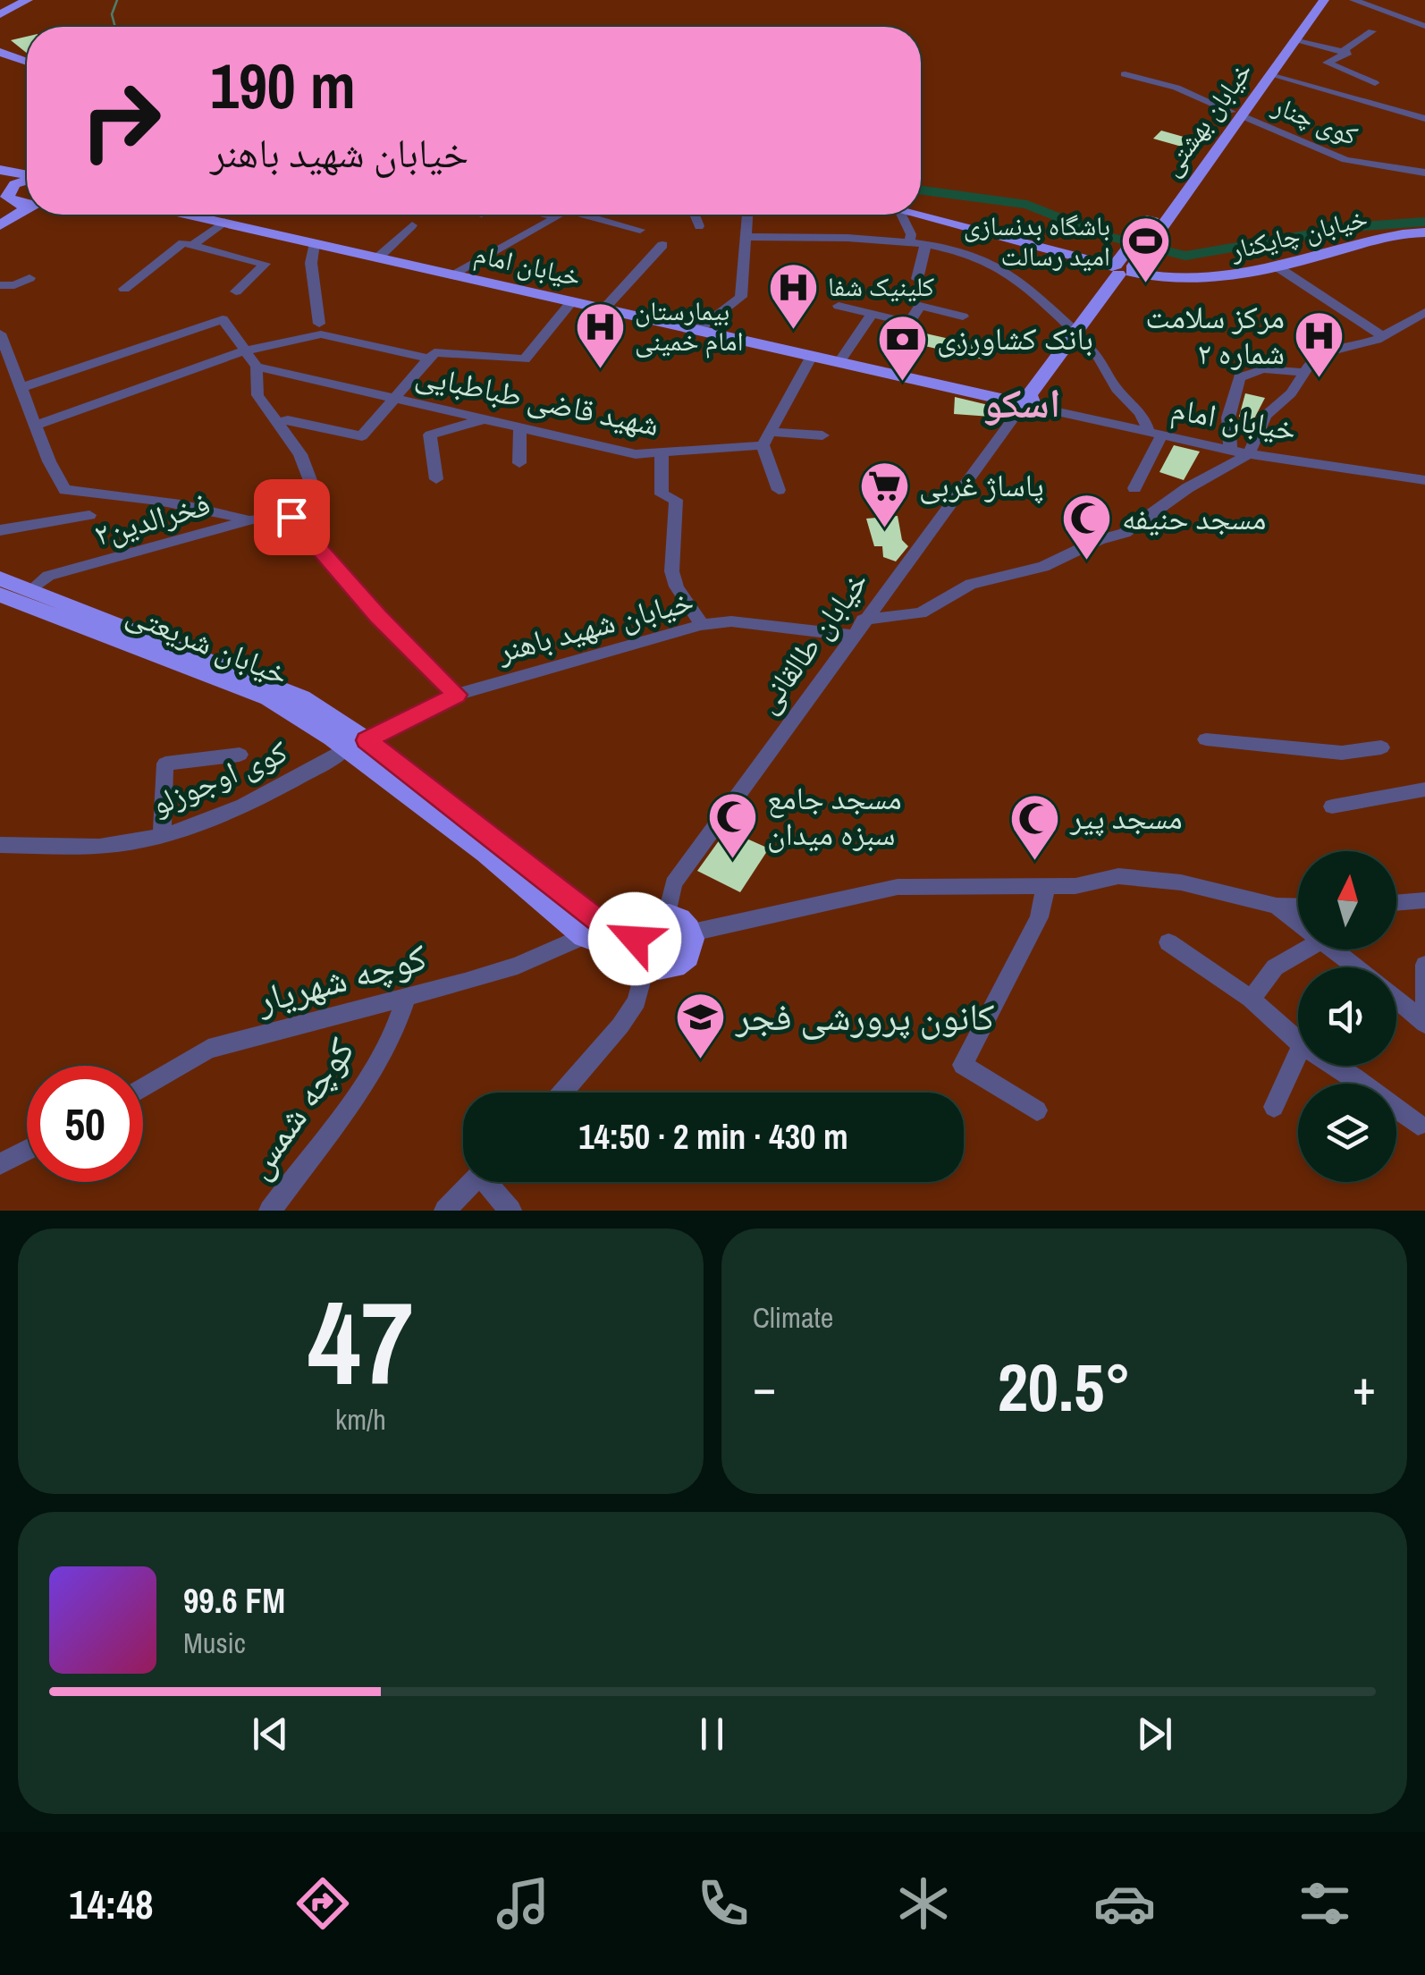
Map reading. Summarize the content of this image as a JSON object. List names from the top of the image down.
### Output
{
  "streets": {
    "main road": [
      "خیابان بهشتی",
      "خیابان چایکنار",
      "خیابان امام",
      "خیابان شریعتی"
    ],
    "street": [
      "کوی چنار",
      "شهید قاضی طباطبایی",
      "فخرالدین۲",
      "خیابان شهید باهنر",
      "خیابان طالقانی",
      "کوی اوجوزلو",
      "کوچه شهریار",
      "کوچه شمس"
    ]
  },
  "crossings": [
    ["خیابان بهشتی", "کوی چنار"],
    ["خیابان بهشتی", "خیابان چایکنار"],
    ["خیابان بهشتی", "خیابان امام"],
    ["خیابان بهشتی", "خیابان طالقانی"],
    ["خیابان امام", "خیابان طالقانی"],
    ["فخرالدین۲", "خیابان شریعتی"],
    ["خیابان شهید باهنر", "خیابان طالقانی"],
    ["خیابان شهید باهنر", "خیابان شریعتی"],
    ["خیابان شهید باهنر", "کوی اوجوزلو"],
    ["خیابان طالقانی", "خیابان شریعتی"],
    ["خیابان شریعتی", "کوی اوجوزلو"],
    ["خیابان شریعتی", "کوچه شهریار"],
    ["کوچه شهریار", "کوچه شمس"]
  ],
  "districts": ["اسکو"],
  "places": {
    "sports": ["باشگاه بدنسازی امید رسالت"],
    "hospital": ["کلینیک شفا", "بیمارستان امام خمینی", "مرکز سلامت شماره ۲"],
    "bank": ["بانک کشاورزی"],
    "supermarket": ["پاساژ غربی"],
    "mosque": ["مسجد حنیفه", "مسجد جامع سبزه میدان", "مسجد پیر"],
    "school or university": ["کانون پرورشی فجر"]
  },
  "north": "top",
  "page": {
    "turn": ["190 m", "خیابان شهید باهنر"],
    "limit": "50",
    "trip": "14:50 · 2 min · 430 m",
    "tile": [
      ["47", "km/h"],
      "Climate"
    ],
    "heat": ["−", "20.5°", "+"],
    "song": ["99.6 FM", "Music"],
    "tabs": "14:48"
  }
}
